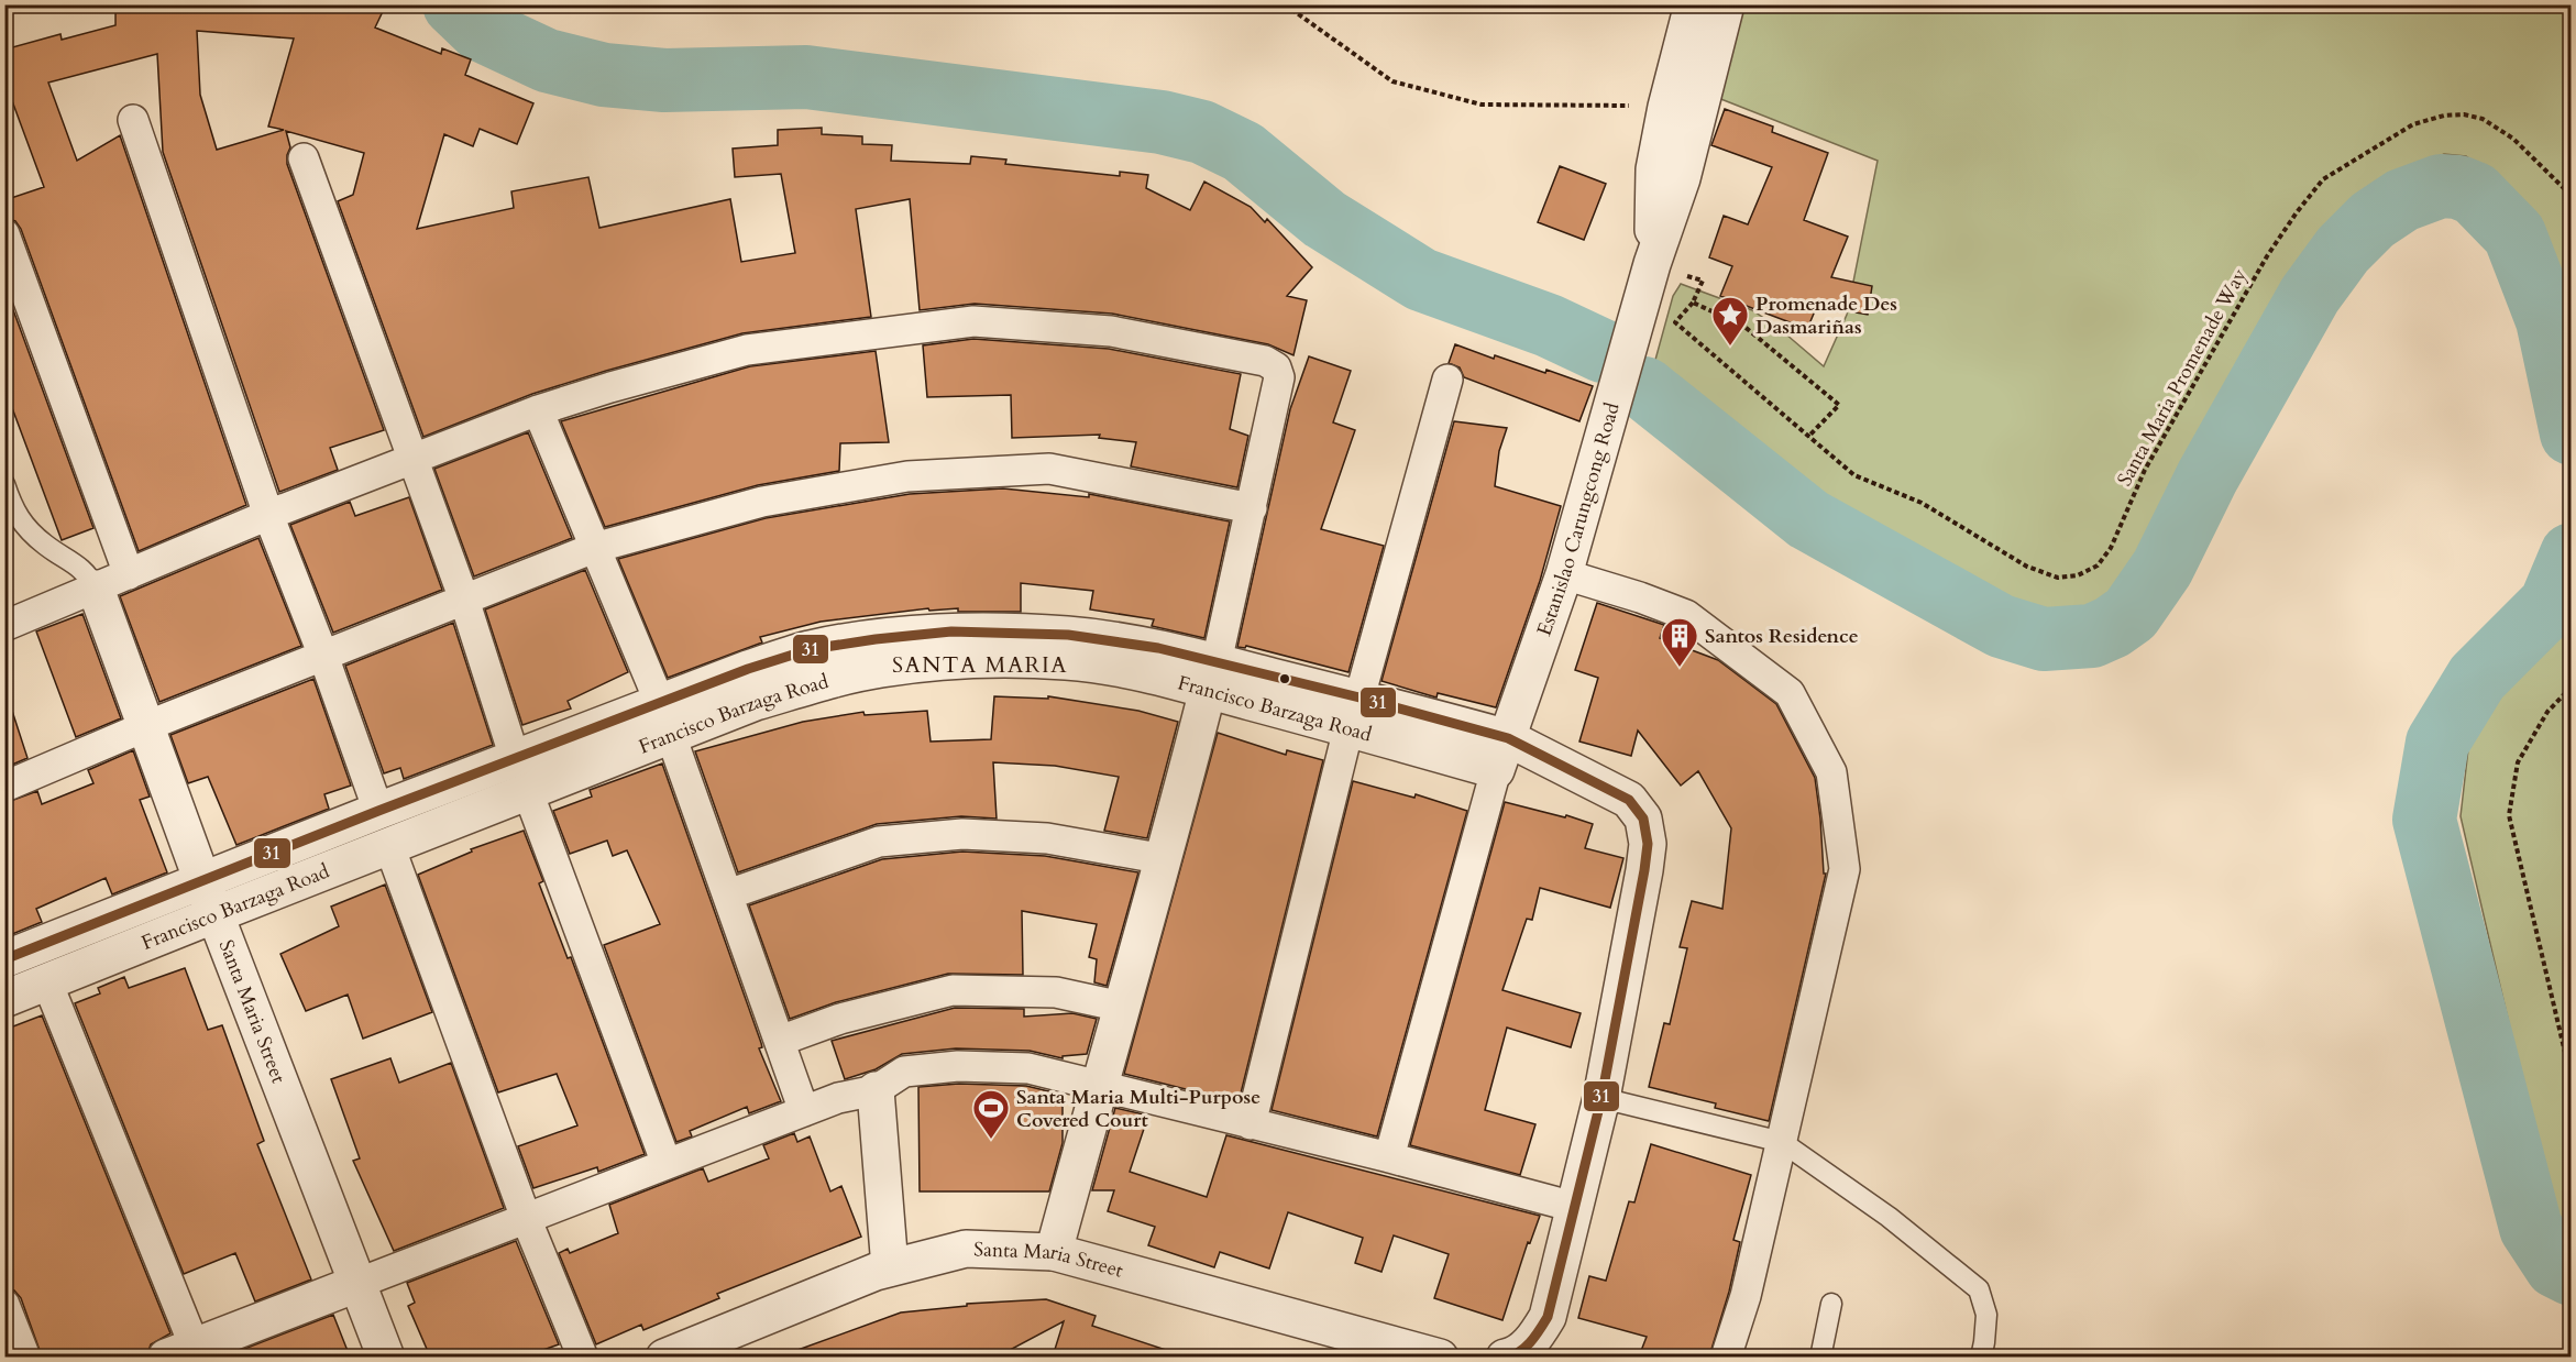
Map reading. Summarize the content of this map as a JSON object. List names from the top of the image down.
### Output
{
  "streets": {
    "street": ["Estanislao Carungcong Road", "Francisco Barzaga Road", "Santa Maria Street"],
    "path": ["Santa Maria Promenade Way"]
  },
  "crossings": [
    ["Estanislao Carungcong Road", "Francisco Barzaga Road"],
    ["Francisco Barzaga Road", "Santa Maria Street"]
  ],
  "districts": ["SANTA MARIA"],
  "places": {
    "place": ["Promenade Des Dasmariñas"],
    "building": ["Santos Residence"],
    "sports": ["Santa Maria Multi-Purpose Covered Court"]
  },
  "lines": ["transit line 31"]
}
